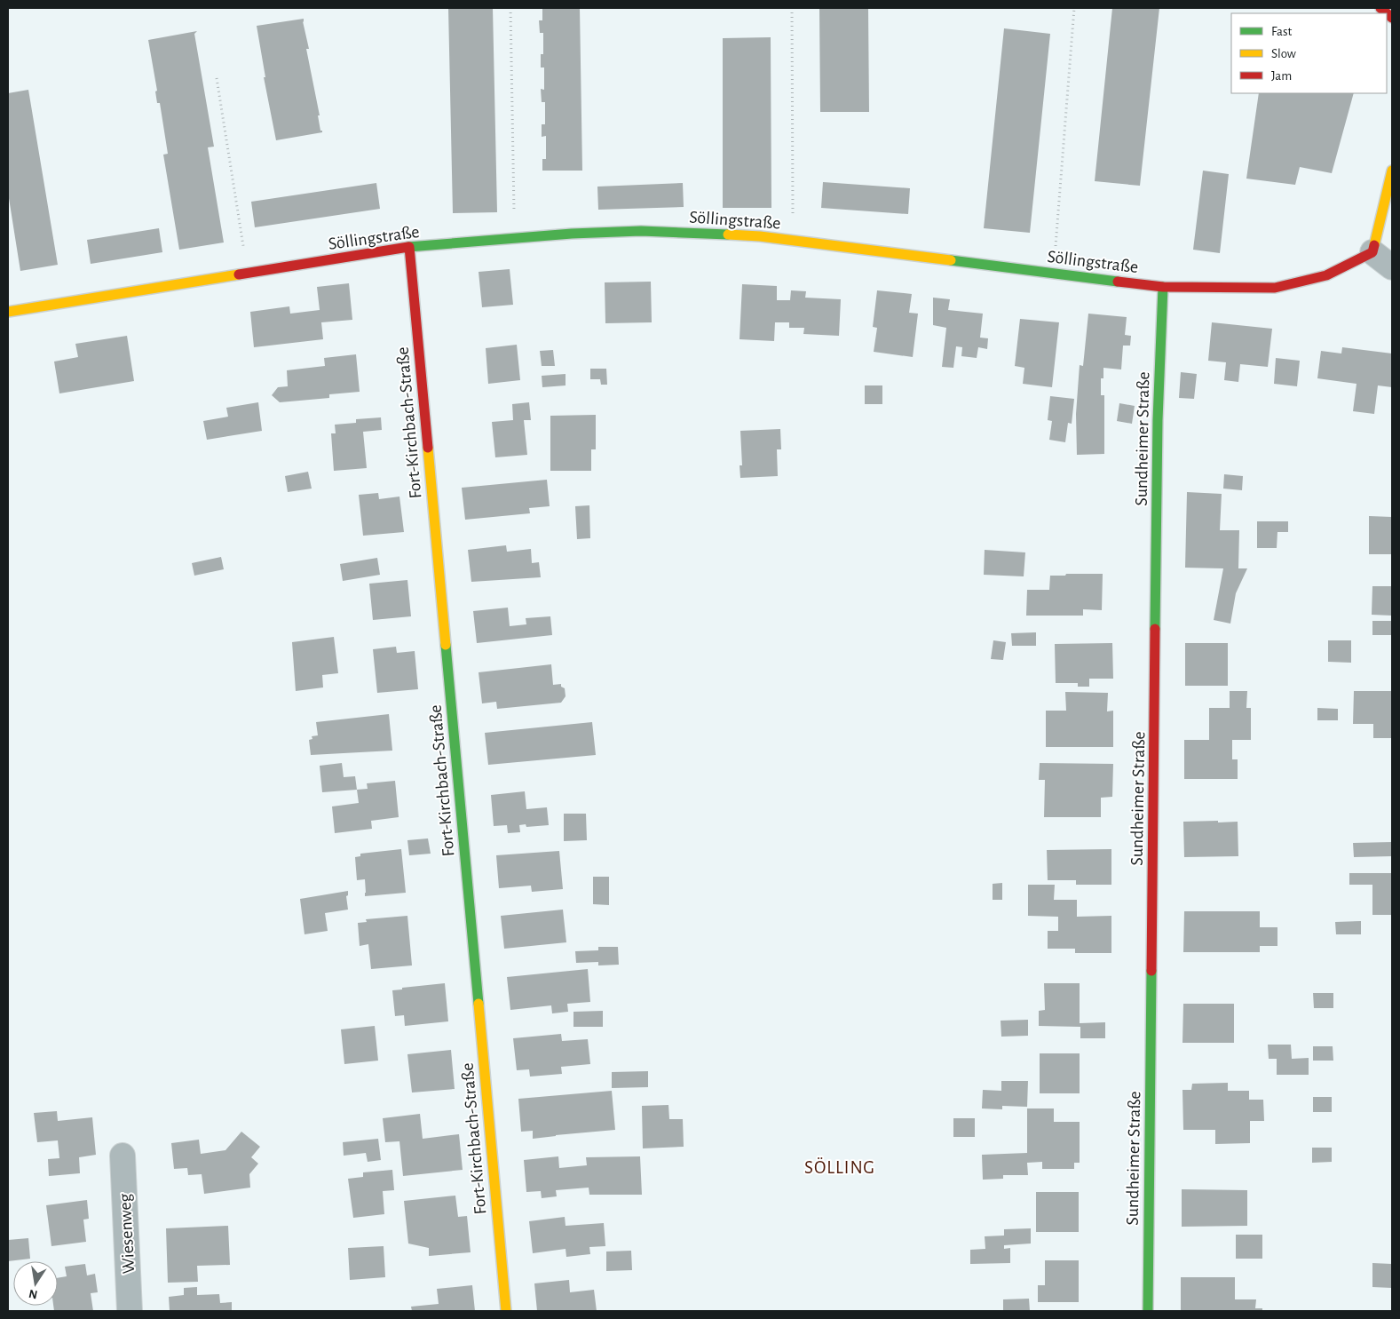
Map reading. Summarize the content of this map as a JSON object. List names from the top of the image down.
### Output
{
  "streets": {
    "street": [
      "Söllingstraße",
      "Fort-Kirchbach-Straße",
      "Sundheimer Straße",
      "Wiesenweg"
    ]
  },
  "crossings": [
    ["Söllingstraße", "Fort-Kirchbach-Straße"],
    ["Söllingstraße", "Sundheimer Straße"]
  ],
  "districts": ["SÖLLING"],
  "legend": ["Fast", "Slow", "Jam"],
  "north": "bottom"
}
